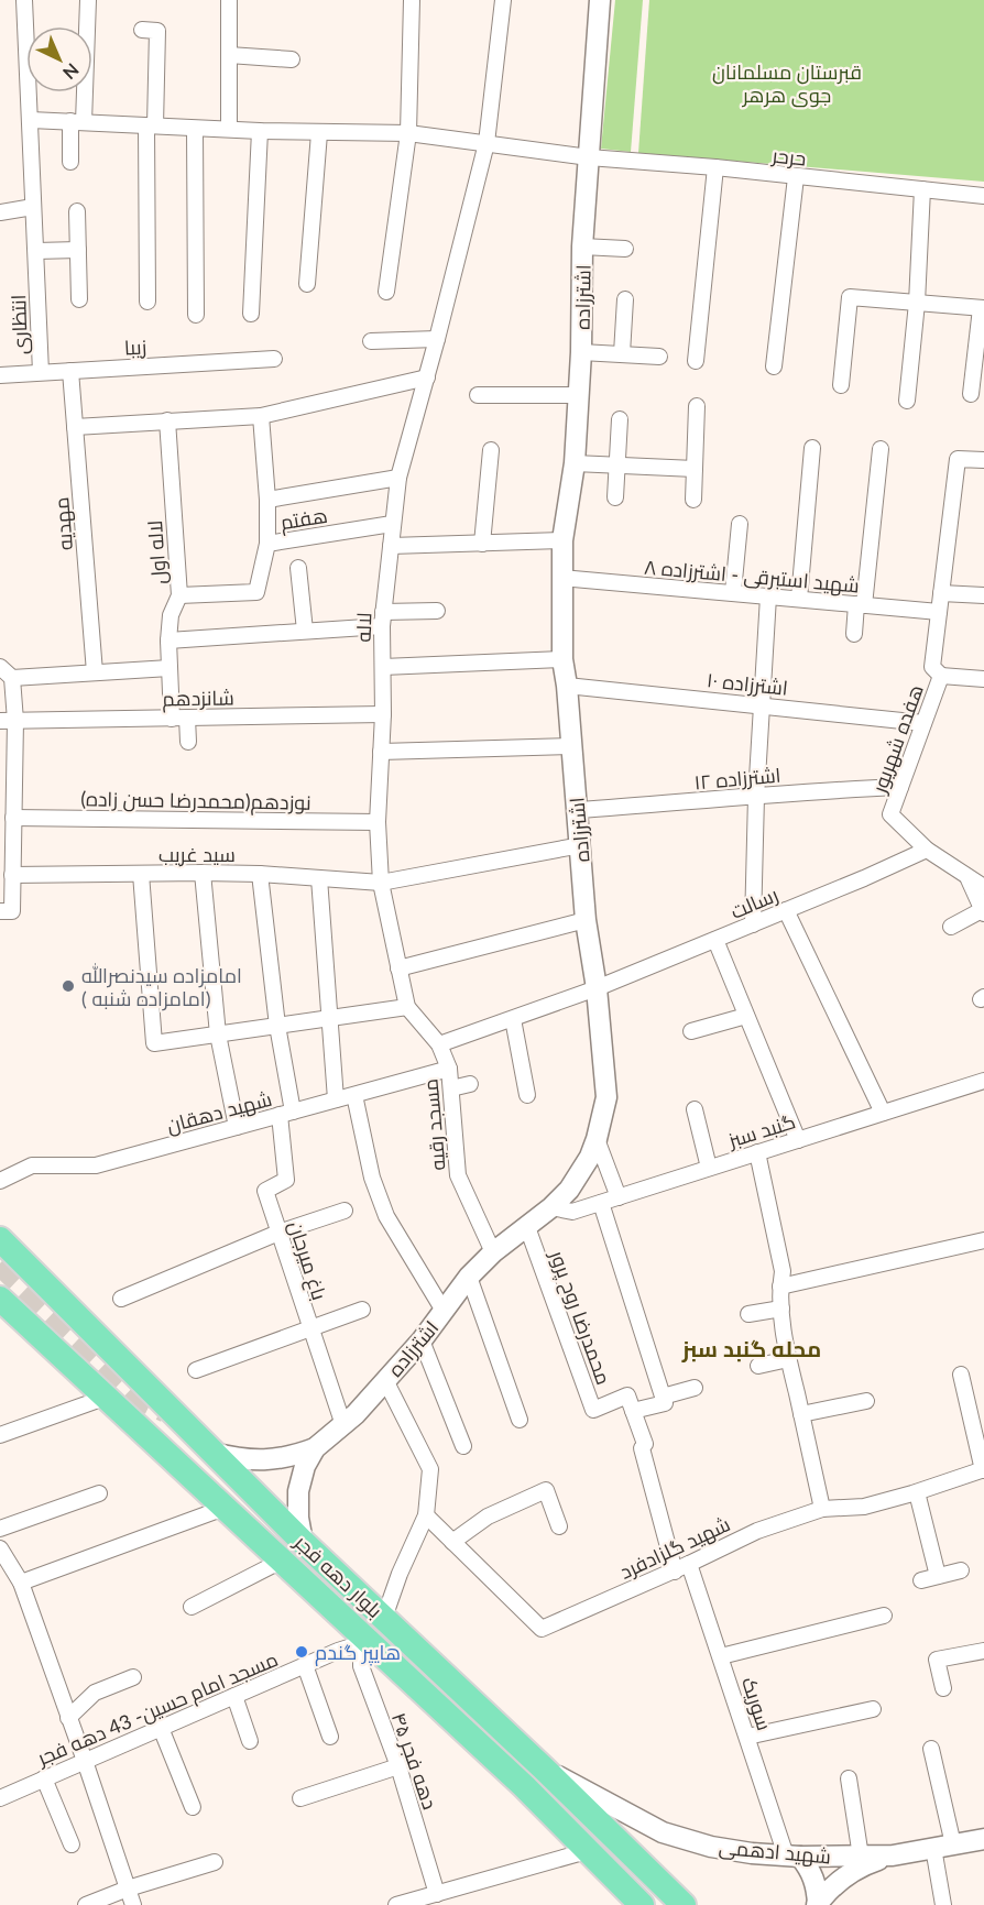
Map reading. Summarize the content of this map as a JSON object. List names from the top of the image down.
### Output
{
  "streets": {
    "main road": ["بلوار دهه فجر"],
    "street": [
      "حرحر",
      "اشترزاده",
      "انتظاری",
      "زیبا",
      "هفتم",
      "مهدیه",
      "لاله اول",
      "شهید استبرقی - اشترزاده ۸",
      "لاله",
      "اشترزاده ۱۰",
      "شانزدهم",
      "هفده شهریور",
      "اشترزاده ۱۲",
      "نوزدهم(محمدرضا حسن زاده)",
      "سید غریب",
      "رسالت",
      "شهید دهقان",
      "مسجد رقیه",
      "گنبد سبز",
      "باغ میرجان",
      "محمدرضا روح پرور",
      "شهید گلزادفرد",
      "سوریک",
      "مسجد امام حسین- 43 دهه فجر",
      "دهه فجر ۴۵",
      "شهید ادهمی"
    ]
  },
  "crossings": [
    ["حرحر", "اشترزاده"],
    ["حرحر", "انتظاری"],
    ["حرحر", "لاله"],
    ["اشترزاده", "شهید استبرقی - اشترزاده ۸"],
    ["اشترزاده", "اشترزاده ۱۰"],
    ["اشترزاده", "اشترزاده ۱۲"],
    ["اشترزاده", "سید غریب"],
    ["اشترزاده", "رسالت"],
    ["اشترزاده", "مسجد رقیه"],
    ["اشترزاده", "گنبد سبز"],
    ["اشترزاده", "باغ میرجان"],
    ["اشترزاده", "محمدرضا روح پرور"],
    ["اشترزاده", "بلوار دهه فجر"],
    ["انتظاری", "زیبا"],
    ["زیبا", "مهدیه"],
    ["هفتم", "لاله اول"],
    ["هفتم", "لاله"],
    ["لاله اول", "شانزدهم"],
    ["لاله", "شانزدهم"],
    ["لاله", "نوزدهم(محمدرضا حسن زاده)"],
    ["لاله", "سید غریب"],
    ["لاله", "مسجد رقیه"],
    ["اشترزاده ۱۰", "هفده شهریور"],
    ["هفده شهریور", "اشترزاده ۱۲"],
    ["هفده شهریور", "رسالت"],
    ["سید غریب", "مسجد رقیه"],
    ["رسالت", "مسجد رقیه"],
    ["شهید دهقان", "مسجد رقیه"],
    ["شهید دهقان", "باغ میرجان"],
    ["شهید گلزادفرد", "سوریک"],
    ["بلوار دهه فجر", "مسجد امام حسین- 43 دهه فجر"],
    ["بلوار دهه فجر", "دهه فجر ۴۵"],
    ["بلوار دهه فجر", "شهید ادهمی"],
    ["سوریک", "شهید ادهمی"],
    ["مسجد امام حسین- 43 دهه فجر", "دهه فجر ۴۵"]
  ],
  "districts": ["محله گنبد سبز"],
  "parks": ["قبرستان مسلمانان جوی هرهر"],
  "places": ["امامزاده سیدنصرالله ( امامزاده شنبه)", "هایپر گندم"],
  "north": "bottom right"
}
